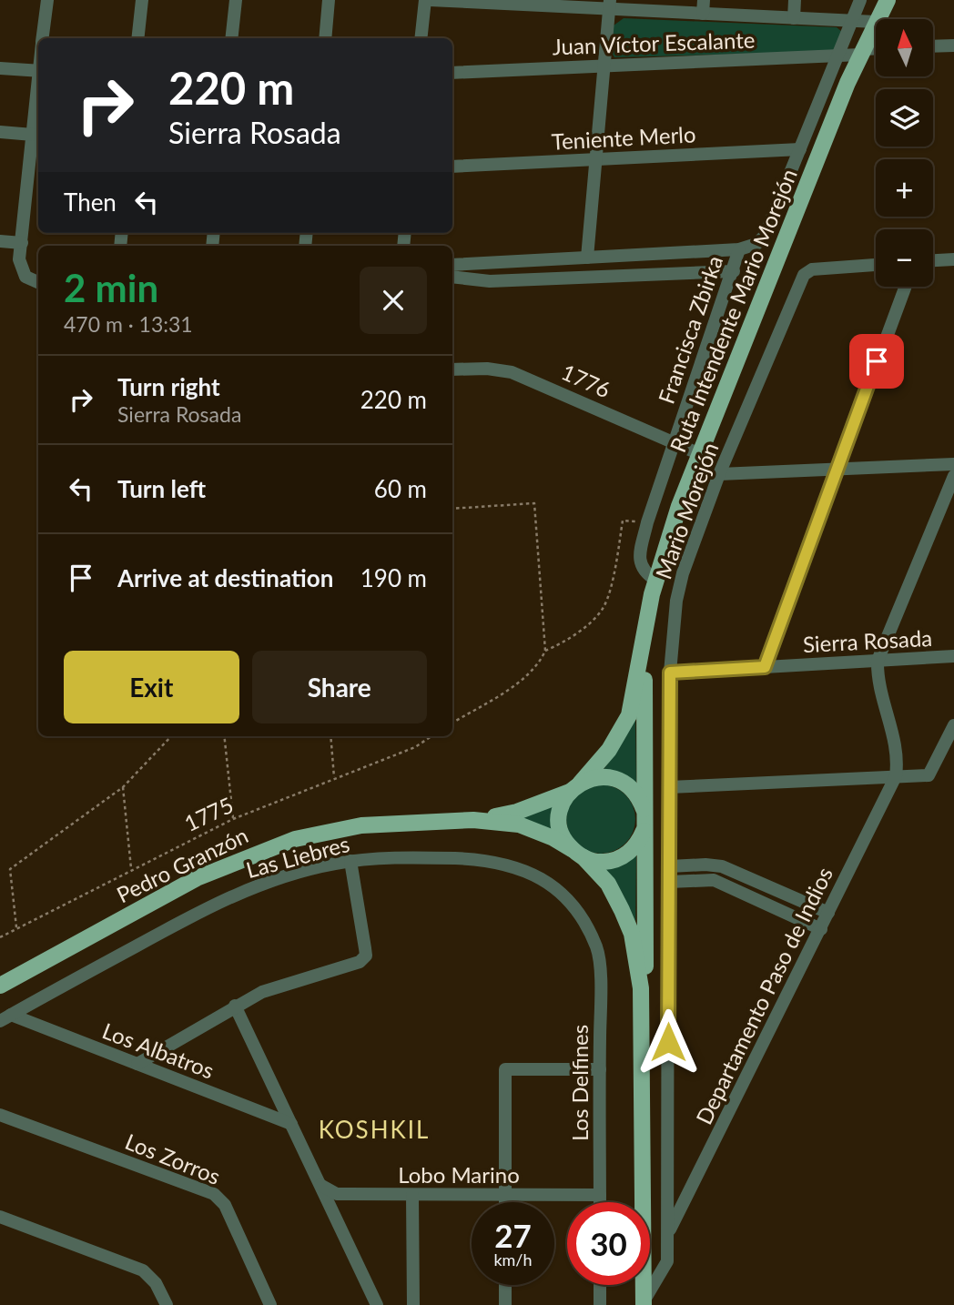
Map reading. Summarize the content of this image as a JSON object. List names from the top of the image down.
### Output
{
  "streets": {
    "main road": ["Ruta Intendente Mario Morejón", "Pedro Granzón"],
    "street": [
      "Juan Víctor Escalante",
      "Teniente Merlo",
      "Francisca Zbirka",
      "1776",
      "Mario Morejón",
      "Sierra Rosada",
      "Las Liebres",
      "Departamento Paso de Indios",
      "Los Albatros",
      "Los Delfines",
      "Los Zorros",
      "Lobo Marino"
    ],
    "path": ["1775"]
  },
  "crossings": [
    ["Juan Víctor Escalante", "Ruta Intendente Mario Morejón"],
    ["Juan Víctor Escalante", "Francisca Zbirka"],
    ["Teniente Merlo", "Francisca Zbirka"],
    ["Ruta Intendente Mario Morejón", "Francisca Zbirka"],
    ["Ruta Intendente Mario Morejón", "1776"],
    ["Ruta Intendente Mario Morejón", "Pedro Granzón"],
    ["Francisca Zbirka", "1776"],
    ["Mario Morejón", "Sierra Rosada"],
    ["Mario Morejón", "Departamento Paso de Indios"],
    ["Las Liebres", "Los Albatros"],
    ["Las Liebres", "Los Delfines"],
    ["Los Delfines", "Lobo Marino"]
  ],
  "districts": ["KOSHKIL"],
  "north": "top",
  "page": {
    "map_buttons": ["+", "−"],
    "turn": ["220 m", "Sierra Rosada"],
    "then": "Then",
    "heading": ["2 min", "470 m · 13:31"],
    "list": [
      {
        "name": "Turn right",
        "note": "Sierra Rosada",
        "value": "220 m"
      },
      {
        "name": "Turn left",
        "value": "60 m"
      },
      {
        "name": "Arrive at destination",
        "value": "190 m"
      }
    ],
    "buttons": ["Exit", "Share"],
    "speed": "27 km/h",
    "limit": "30"
  }
}
